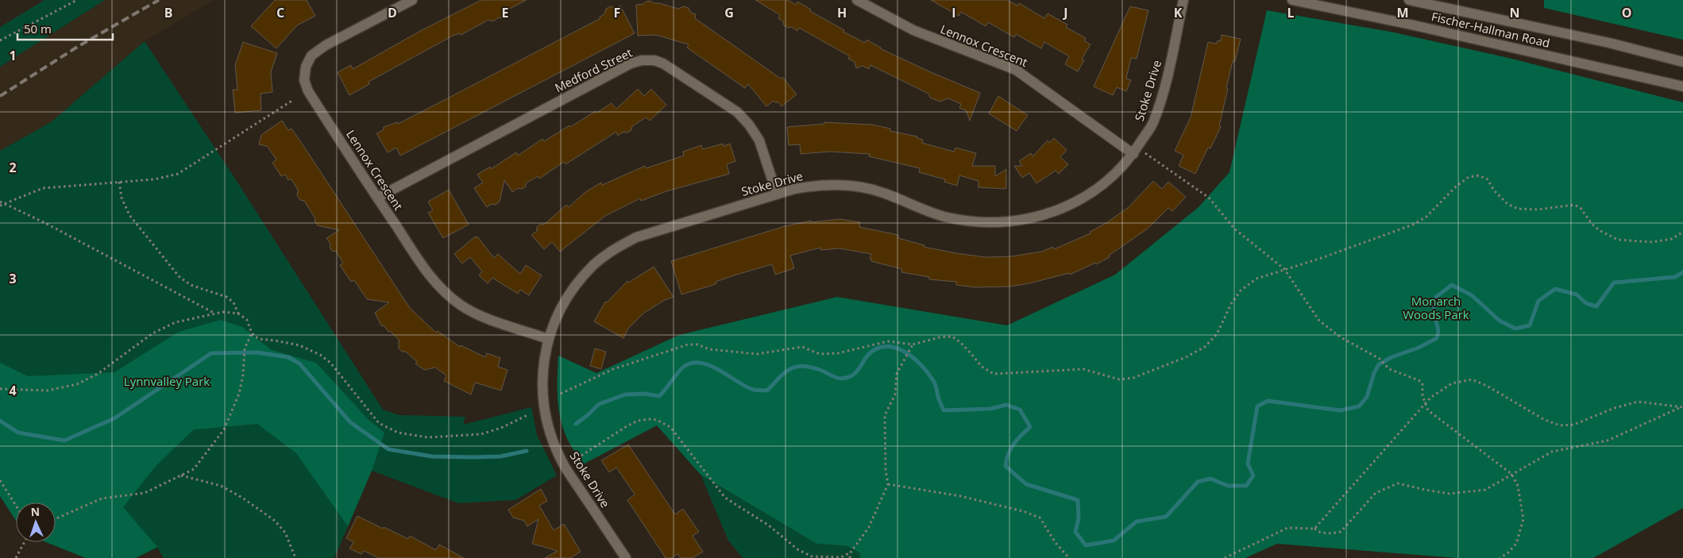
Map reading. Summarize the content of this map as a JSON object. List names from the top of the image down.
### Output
{
  "streets": {
    "street": [
      "Fischer-Hallman Road",
      "Lennox Crescent",
      "Medford Street",
      "Stoke Drive"
    ]
  },
  "crossings": [
    ["Lennox Crescent", "Medford Street"],
    ["Lennox Crescent", "Stoke Drive"],
    ["Medford Street", "Stoke Drive"]
  ],
  "parks": ["Monarch Woods Park", "Lynnvalley Park"],
  "scale_bar": "50 m",
  "north": "top",
  "grid": {
    "columns": [
      "B",
      "C",
      "D",
      "E",
      "F",
      "G",
      "H",
      "I",
      "J",
      "K",
      "L",
      "M",
      "N",
      "O"
    ],
    "rows": [
      "1",
      "2",
      "3",
      "4"
    ]
  }
}
